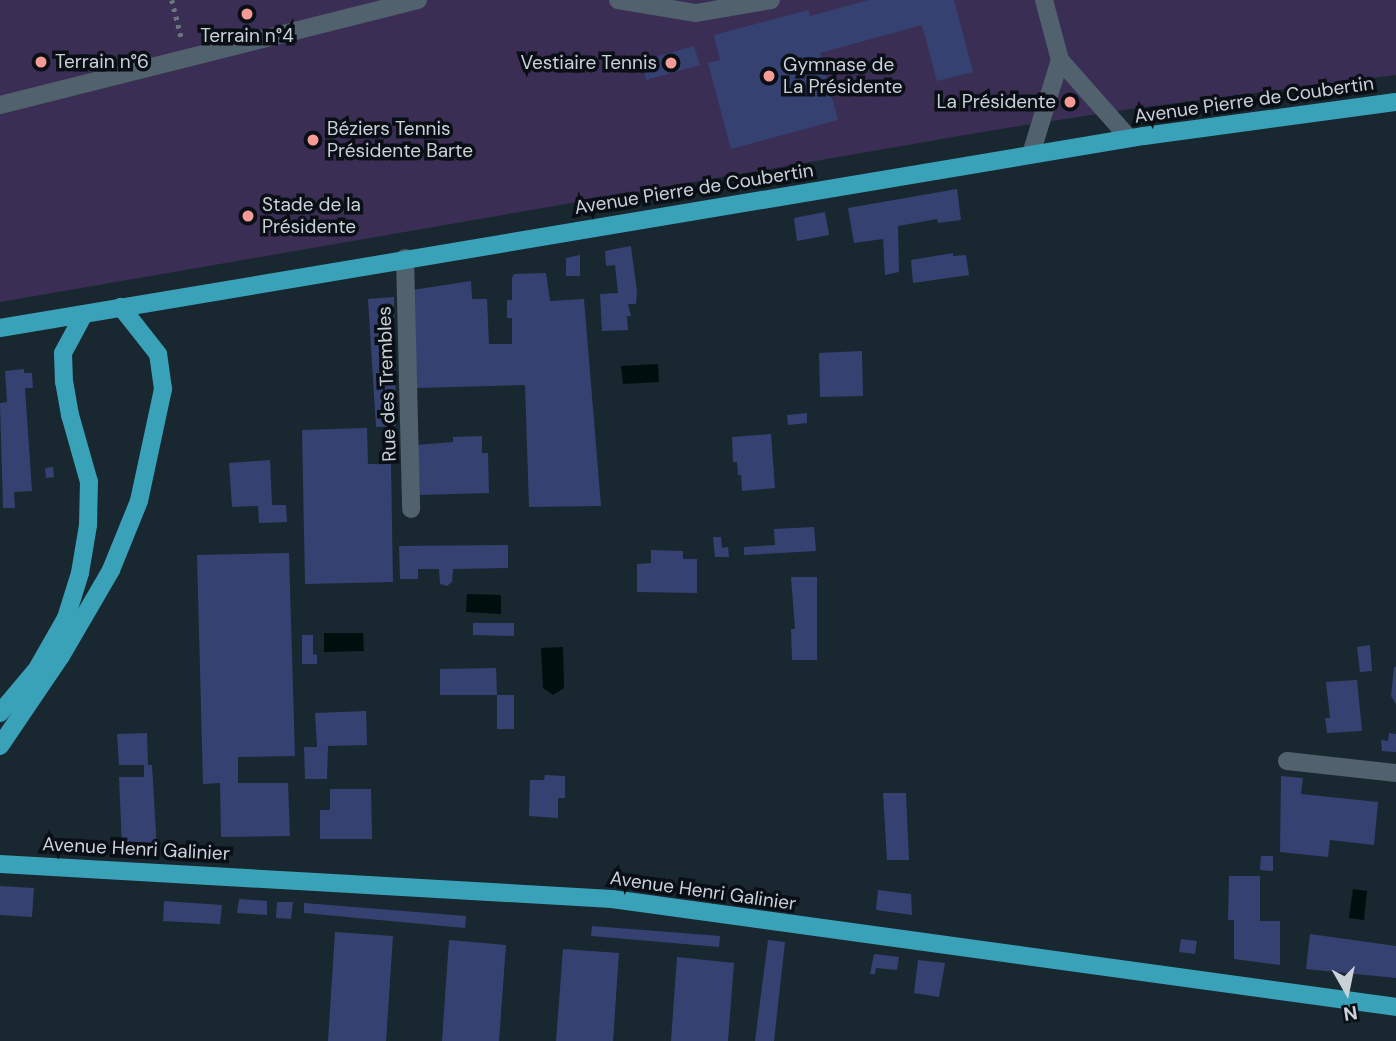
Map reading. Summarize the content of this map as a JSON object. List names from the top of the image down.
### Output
{
  "streets": {
    "main road": ["Avenue Pierre de Coubertin", "Avenue Henri Galinier"],
    "street": ["Rue des Trembles"]
  },
  "crossings": [
    ["Avenue Pierre de Coubertin", "Rue des Trembles"]
  ],
  "places": [
    "Terrain n°4",
    "Terrain n°6",
    "Vestiaire Tennis",
    "Gymnase de La Présidente",
    "La Présidente",
    "Béziers Tennis Présidente Barte",
    "Stade de la Présidente"
  ],
  "north": "bottom"
}
